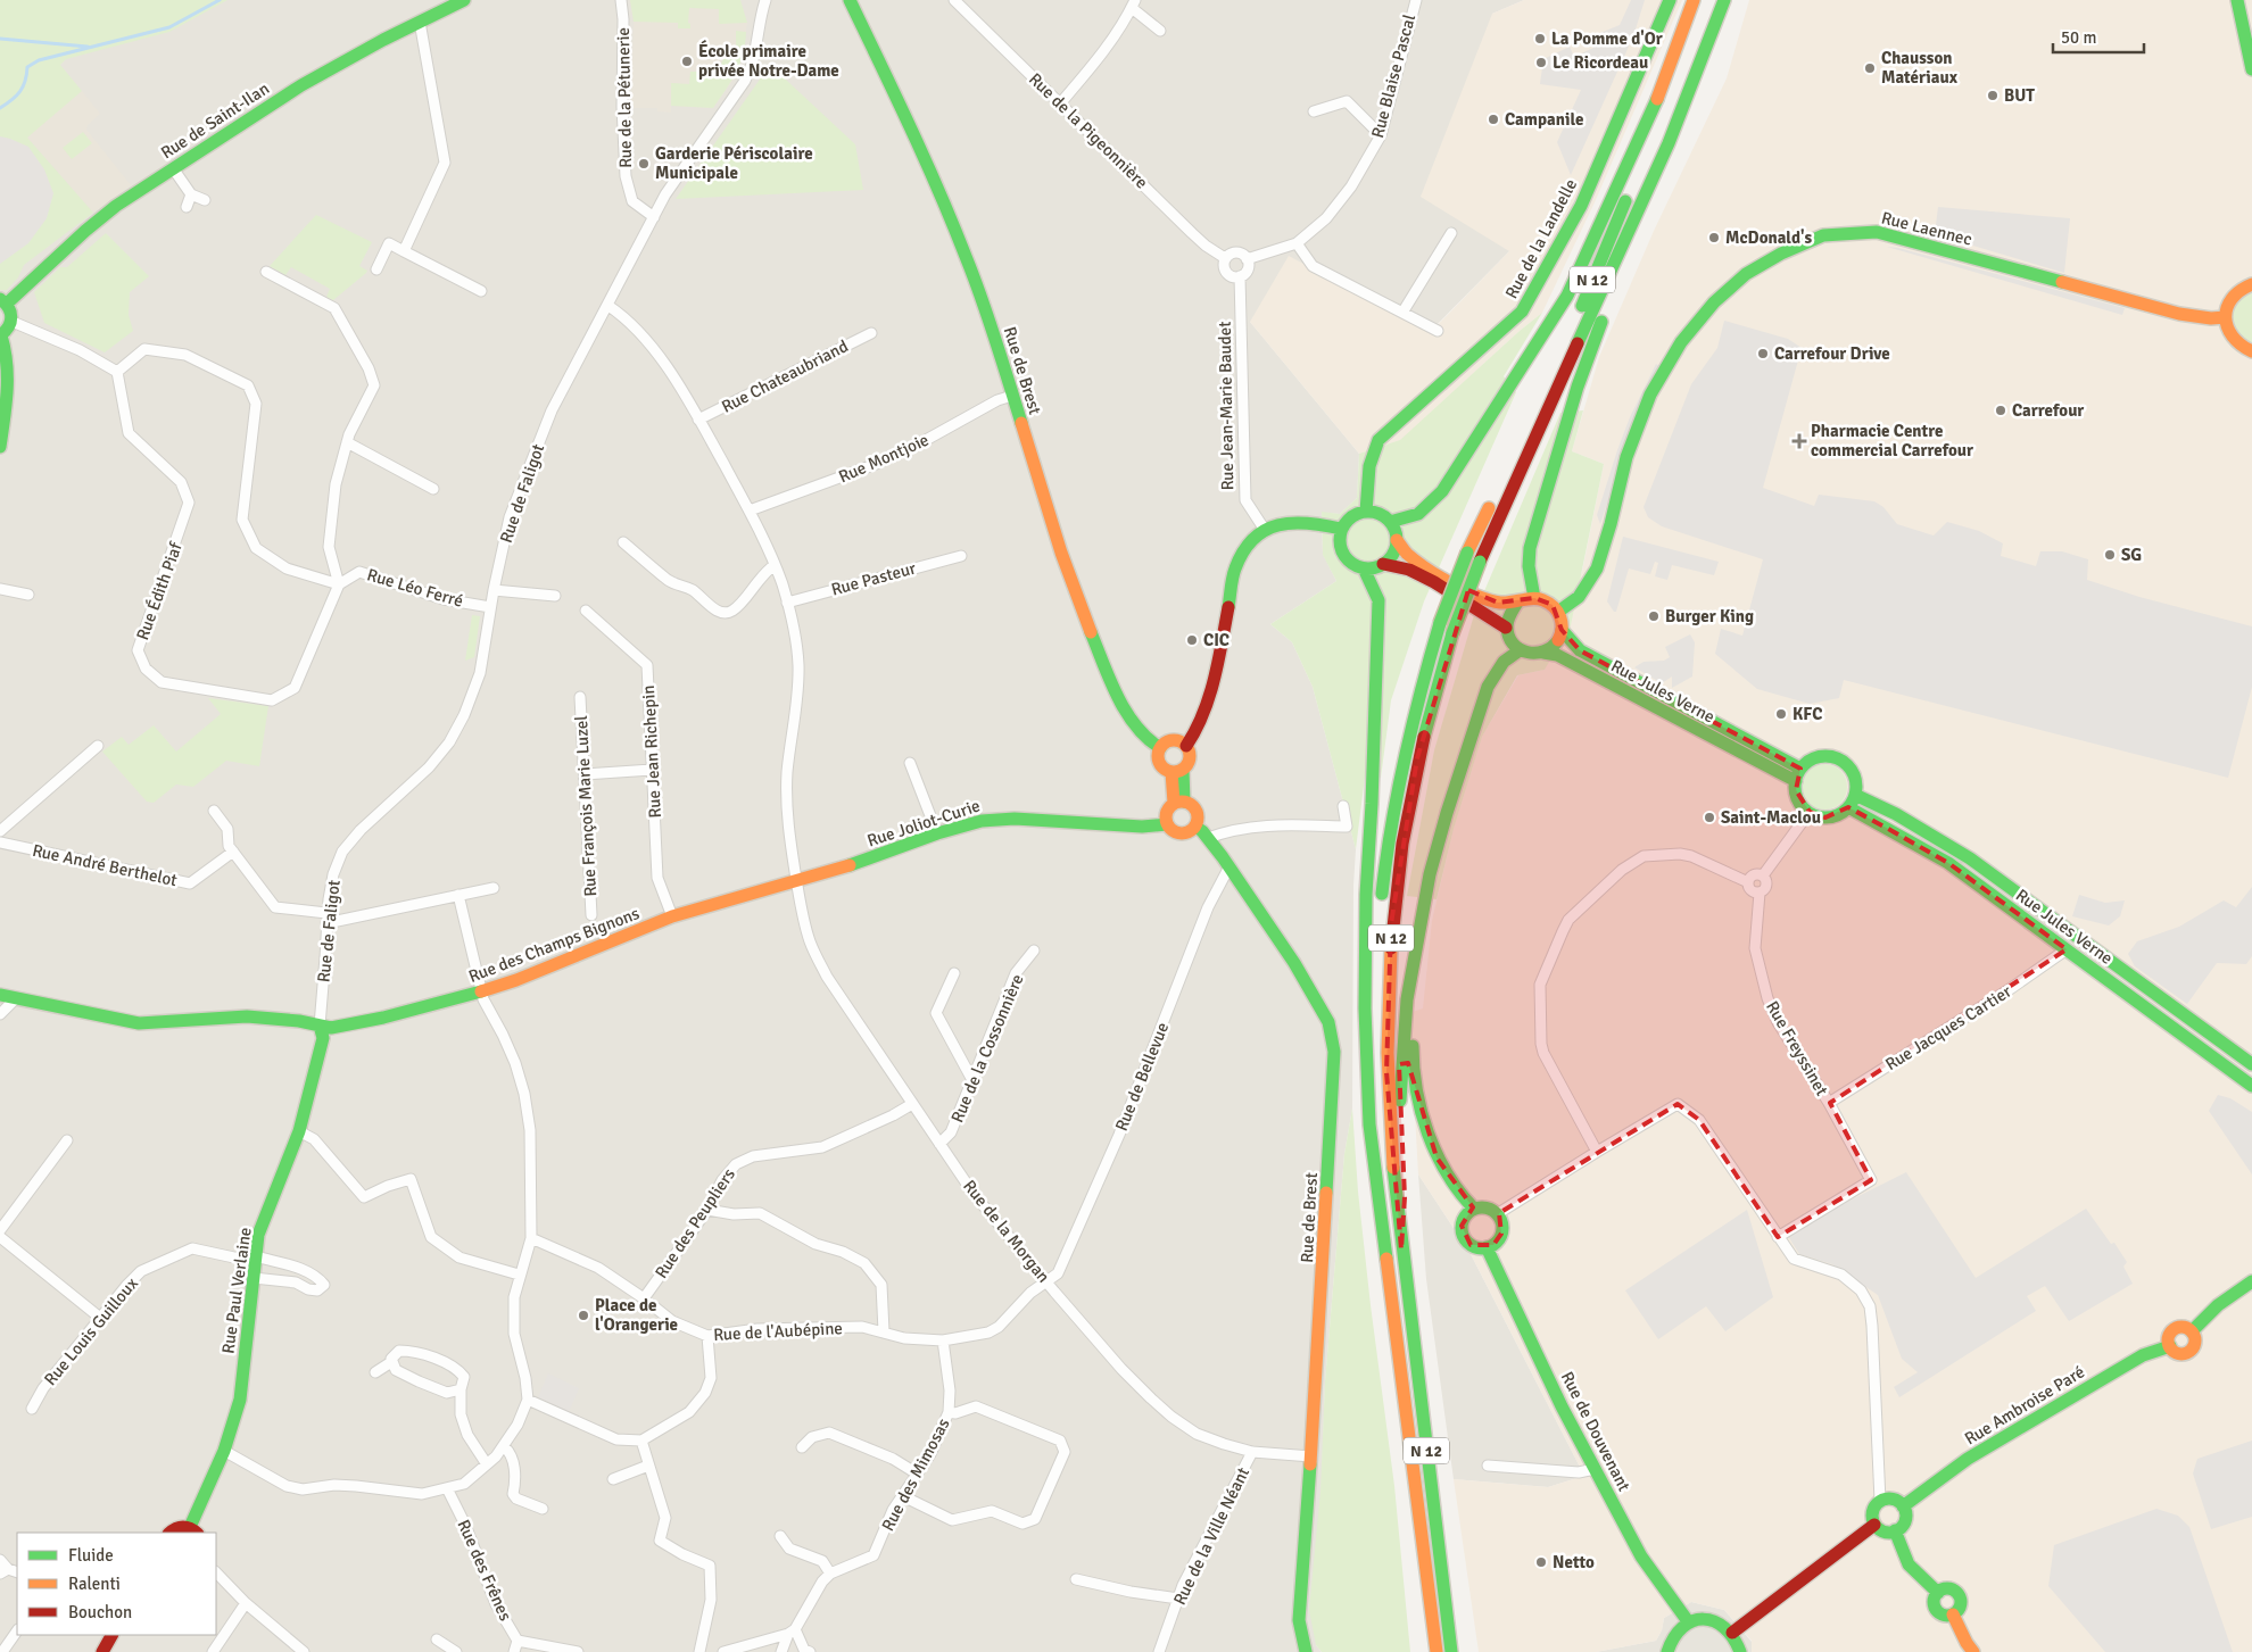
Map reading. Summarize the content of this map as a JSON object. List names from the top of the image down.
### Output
{
  "streets": {
    "main road": [
      "Rue de Saint-Ilan",
      "Rue Laennec",
      "Rue de la Landelle",
      "N 12",
      "Rue de Brest",
      "Rue Jules Verne",
      "Rue Joliot-Curie",
      "Rue des Champs Bignons",
      "Rue Paul Verlaine",
      "Rue Ambroise Paré",
      "Rue de Douvenant"
    ],
    "street": [
      "Rue Blaise Pascal",
      "Rue de la Pétunerie",
      "Rue de la Pigeonnière",
      "Rue Chateaubriand",
      "Rue Jean-Marie Baudet",
      "Rue Montjoie",
      "Rue de Faligot",
      "Rue Pasteur",
      "Rue Léo Ferré",
      "Rue Édith Piaf",
      "Rue Jean Richepin",
      "Rue François Marie Luzel",
      "Rue André Berthelot",
      "Rue Jacques Cartier",
      "Rue de la Cossonnière",
      "Rue Freyssinet",
      "Rue de Bellevue",
      "Rue des Peupliers",
      "Rue de la Morgan",
      "Rue Louis Guilloux",
      "Rue de l'Aubépine",
      "Rue des Mimosas",
      "Rue de la Ville Néant",
      "Rue des Frênes"
    ]
  },
  "crossings": [
    ["Rue Blaise Pascal", "Rue de la Pigeonnière"],
    ["Rue Blaise Pascal", "Rue Jean-Marie Baudet"],
    ["Rue de la Pétunerie", "Rue de Faligot"],
    ["Rue de la Pigeonnière", "Rue Jean-Marie Baudet"],
    ["Rue Laennec", "Rue Jules Verne"],
    ["Rue de Brest", "Rue Montjoie"],
    ["Rue de Brest", "Rue Joliot-Curie"],
    ["Rue de Brest", "Rue de Bellevue"],
    ["Rue de Brest", "Rue de la Morgan"],
    ["Rue Chateaubriand", "Rue de la Morgan"],
    ["Rue Montjoie", "Rue de la Morgan"],
    ["Rue de Faligot", "Rue Léo Ferré"],
    ["Rue de Faligot", "Rue des Champs Bignons"],
    ["Rue de Faligot", "Rue de la Morgan"],
    ["Rue de Faligot", "Rue Paul Verlaine"],
    ["Rue Pasteur", "Rue de la Morgan"],
    ["Rue Léo Ferré", "Rue Édith Piaf"],
    ["Rue Jules Verne", "Rue Jacques Cartier"],
    ["Rue Jean Richepin", "Rue des Champs Bignons"],
    ["Rue Joliot-Curie", "Rue des Champs Bignons"],
    ["Rue Joliot-Curie", "Rue de la Morgan"],
    ["Rue des Champs Bignons", "Rue de la Morgan"],
    ["Rue des Champs Bignons", "Rue Paul Verlaine"],
    ["Rue Jacques Cartier", "Rue Freyssinet"],
    ["Rue de la Cossonnière", "Rue de la Morgan"],
    ["Rue de Bellevue", "Rue de la Morgan"],
    ["Rue de Bellevue", "Rue de l'Aubépine"],
    ["Rue des Peupliers", "Rue de la Morgan"],
    ["Rue des Peupliers", "Rue de l'Aubépine"],
    ["Rue de la Morgan", "Rue de l'Aubépine"],
    ["Rue de la Morgan", "Rue de la Ville Néant"],
    ["Rue Paul Verlaine", "Rue Louis Guilloux"],
    ["Rue de l'Aubépine", "Rue des Mimosas"]
  ],
  "places": {
    "other": [
      "La Pomme d'Or",
      "École primaire privée Notre-Dame",
      "Le Ricordeau",
      "Chausson Matériaux",
      "BUT",
      "Campanile",
      "Garderie Périscolaire Municipale",
      "McDonald's",
      "Carrefour Drive",
      "Carrefour",
      "SG",
      "Burger King",
      "CIC",
      "KFC",
      "Saint-Maclou",
      "Place de l'Orangerie",
      "Netto"
    ],
    "health": ["Pharmacie Centre commercial Carrefour"]
  },
  "legend": ["Fluide", "Ralenti", "Bouchon"],
  "scale_bar": "50 m"
}
